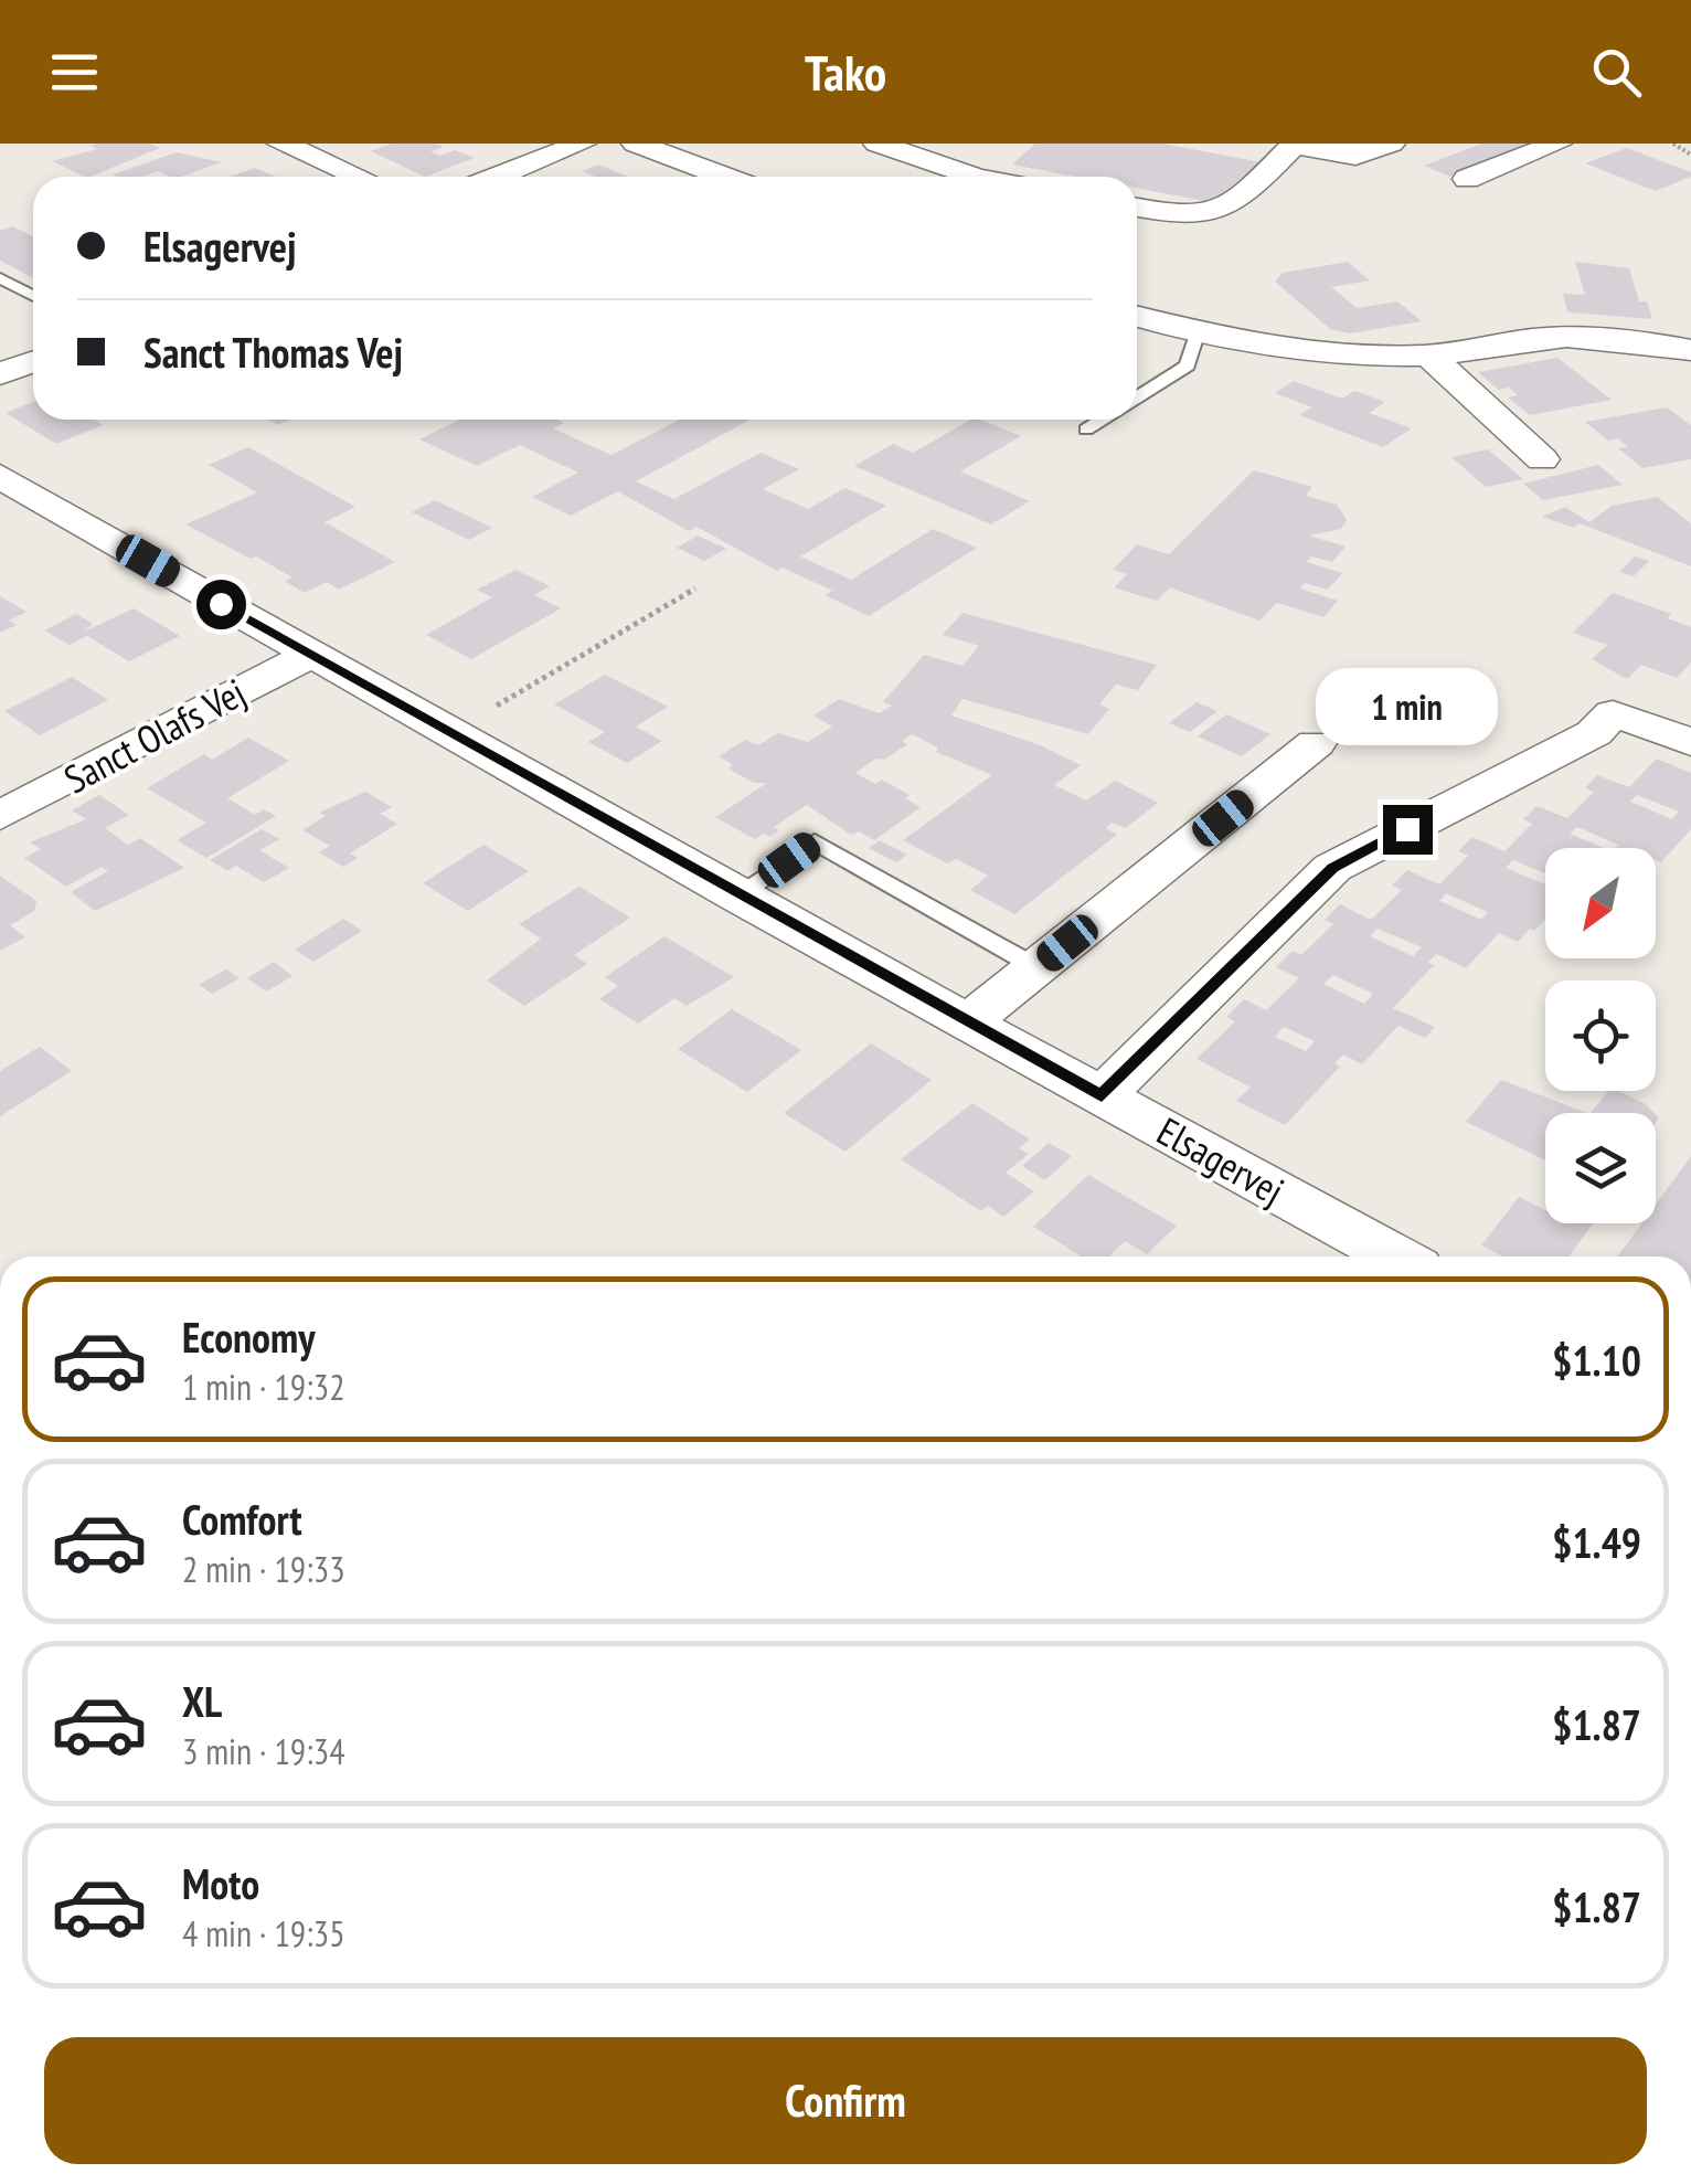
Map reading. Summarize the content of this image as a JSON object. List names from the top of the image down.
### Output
{
  "streets": {
    "street": ["Sanct Olafs Vej", "Elsagervej"]
  },
  "crossings": [
    ["Sanct Olafs Vej", "Elsagervej"]
  ],
  "north": "bottom left",
  "page": {
    "header": "Tako",
    "banner": ["Elsagervej", "Sanct Thomas Vej"],
    "bubble": "1 min",
    "list": [
      {
        "name": "Economy",
        "note": "1 min · 19:32",
        "value": "$1.10"
      },
      {
        "name": "Comfort",
        "note": "2 min · 19:33",
        "value": "$1.49"
      },
      {
        "name": "XL",
        "note": "3 min · 19:34",
        "value": "$1.87"
      },
      {
        "name": "Moto",
        "note": "4 min · 19:35",
        "value": "$1.87"
      }
    ],
    "buttons": "Confirm"
  }
}
